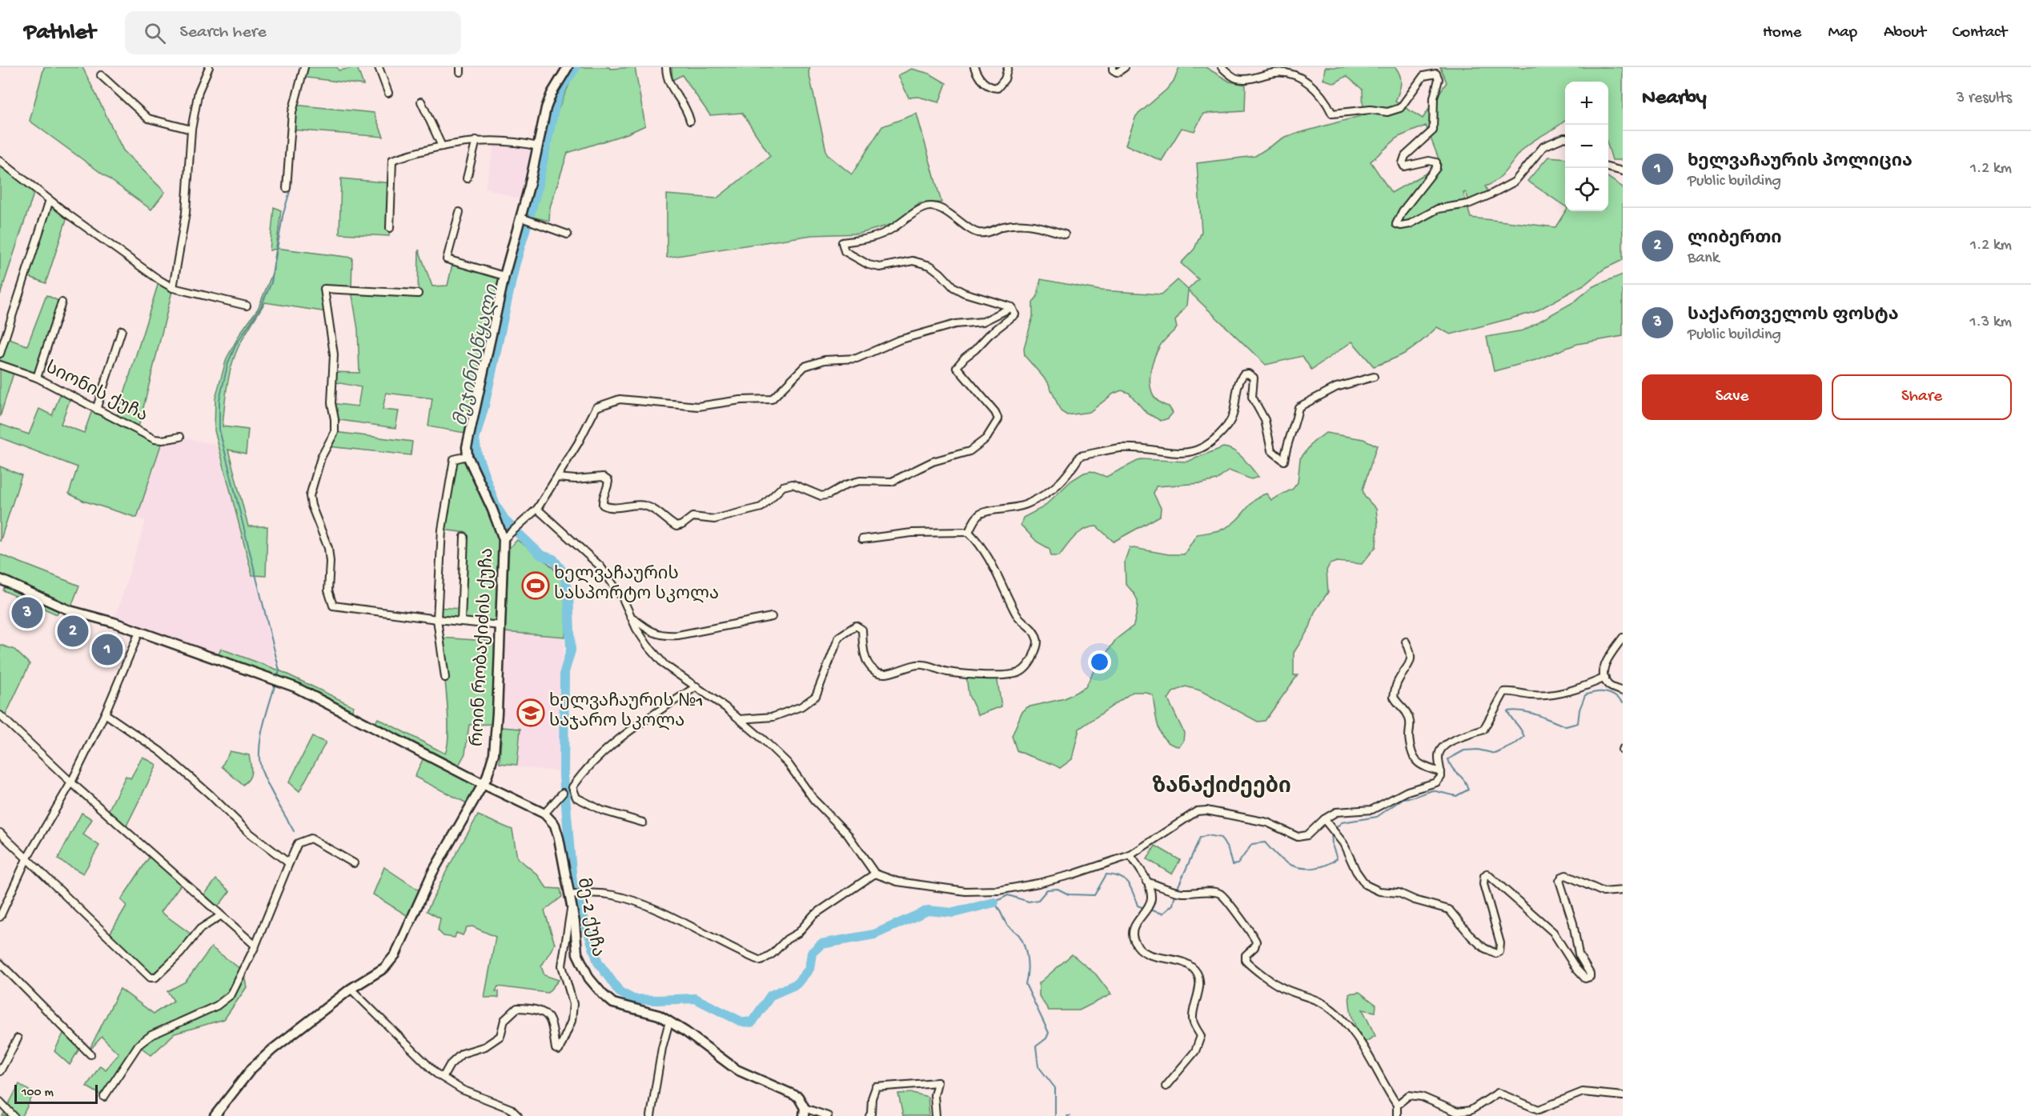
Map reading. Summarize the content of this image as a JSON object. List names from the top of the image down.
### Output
{
  "streets": {
    "street": ["სიონის ქუჩა", "როინ რობაქიძის ქუჩა", "მე-2 ქუჩა"]
  },
  "districts": ["ზანაქიძეები"],
  "water": ["მეჯინისწყალი"],
  "places": {
    "sports": ["ხელვაჩაურის სასპორტო სკოლა"],
    "school or university": ["ხელვაჩაურის №1 საჯარო სკოლა"]
  },
  "scale_bar": "100 m",
  "page": {
    "header": "Pathlet",
    "search": "Search here",
    "nav": [
      "Home",
      "Map",
      "About",
      "Contact"
    ],
    "heading": ["Nearby", "3 results"],
    "map_buttons": ["+", "−"],
    "list": [
      {
        "mark": "1",
        "name": "ხელვაჩაურის პოლიცია",
        "note": "Public building",
        "value": "1.2 km"
      },
      {
        "mark": "2",
        "name": "ლიბერთი",
        "note": "Bank",
        "value": "1.2 km"
      },
      {
        "mark": "3",
        "name": "საქართველოს ფოსტა",
        "note": "Public building",
        "value": "1.3 km"
      }
    ],
    "buttons": ["Save", "Share"],
    "pins": ["3", "2", "1"],
    "scale": "100 m"
  }
}
